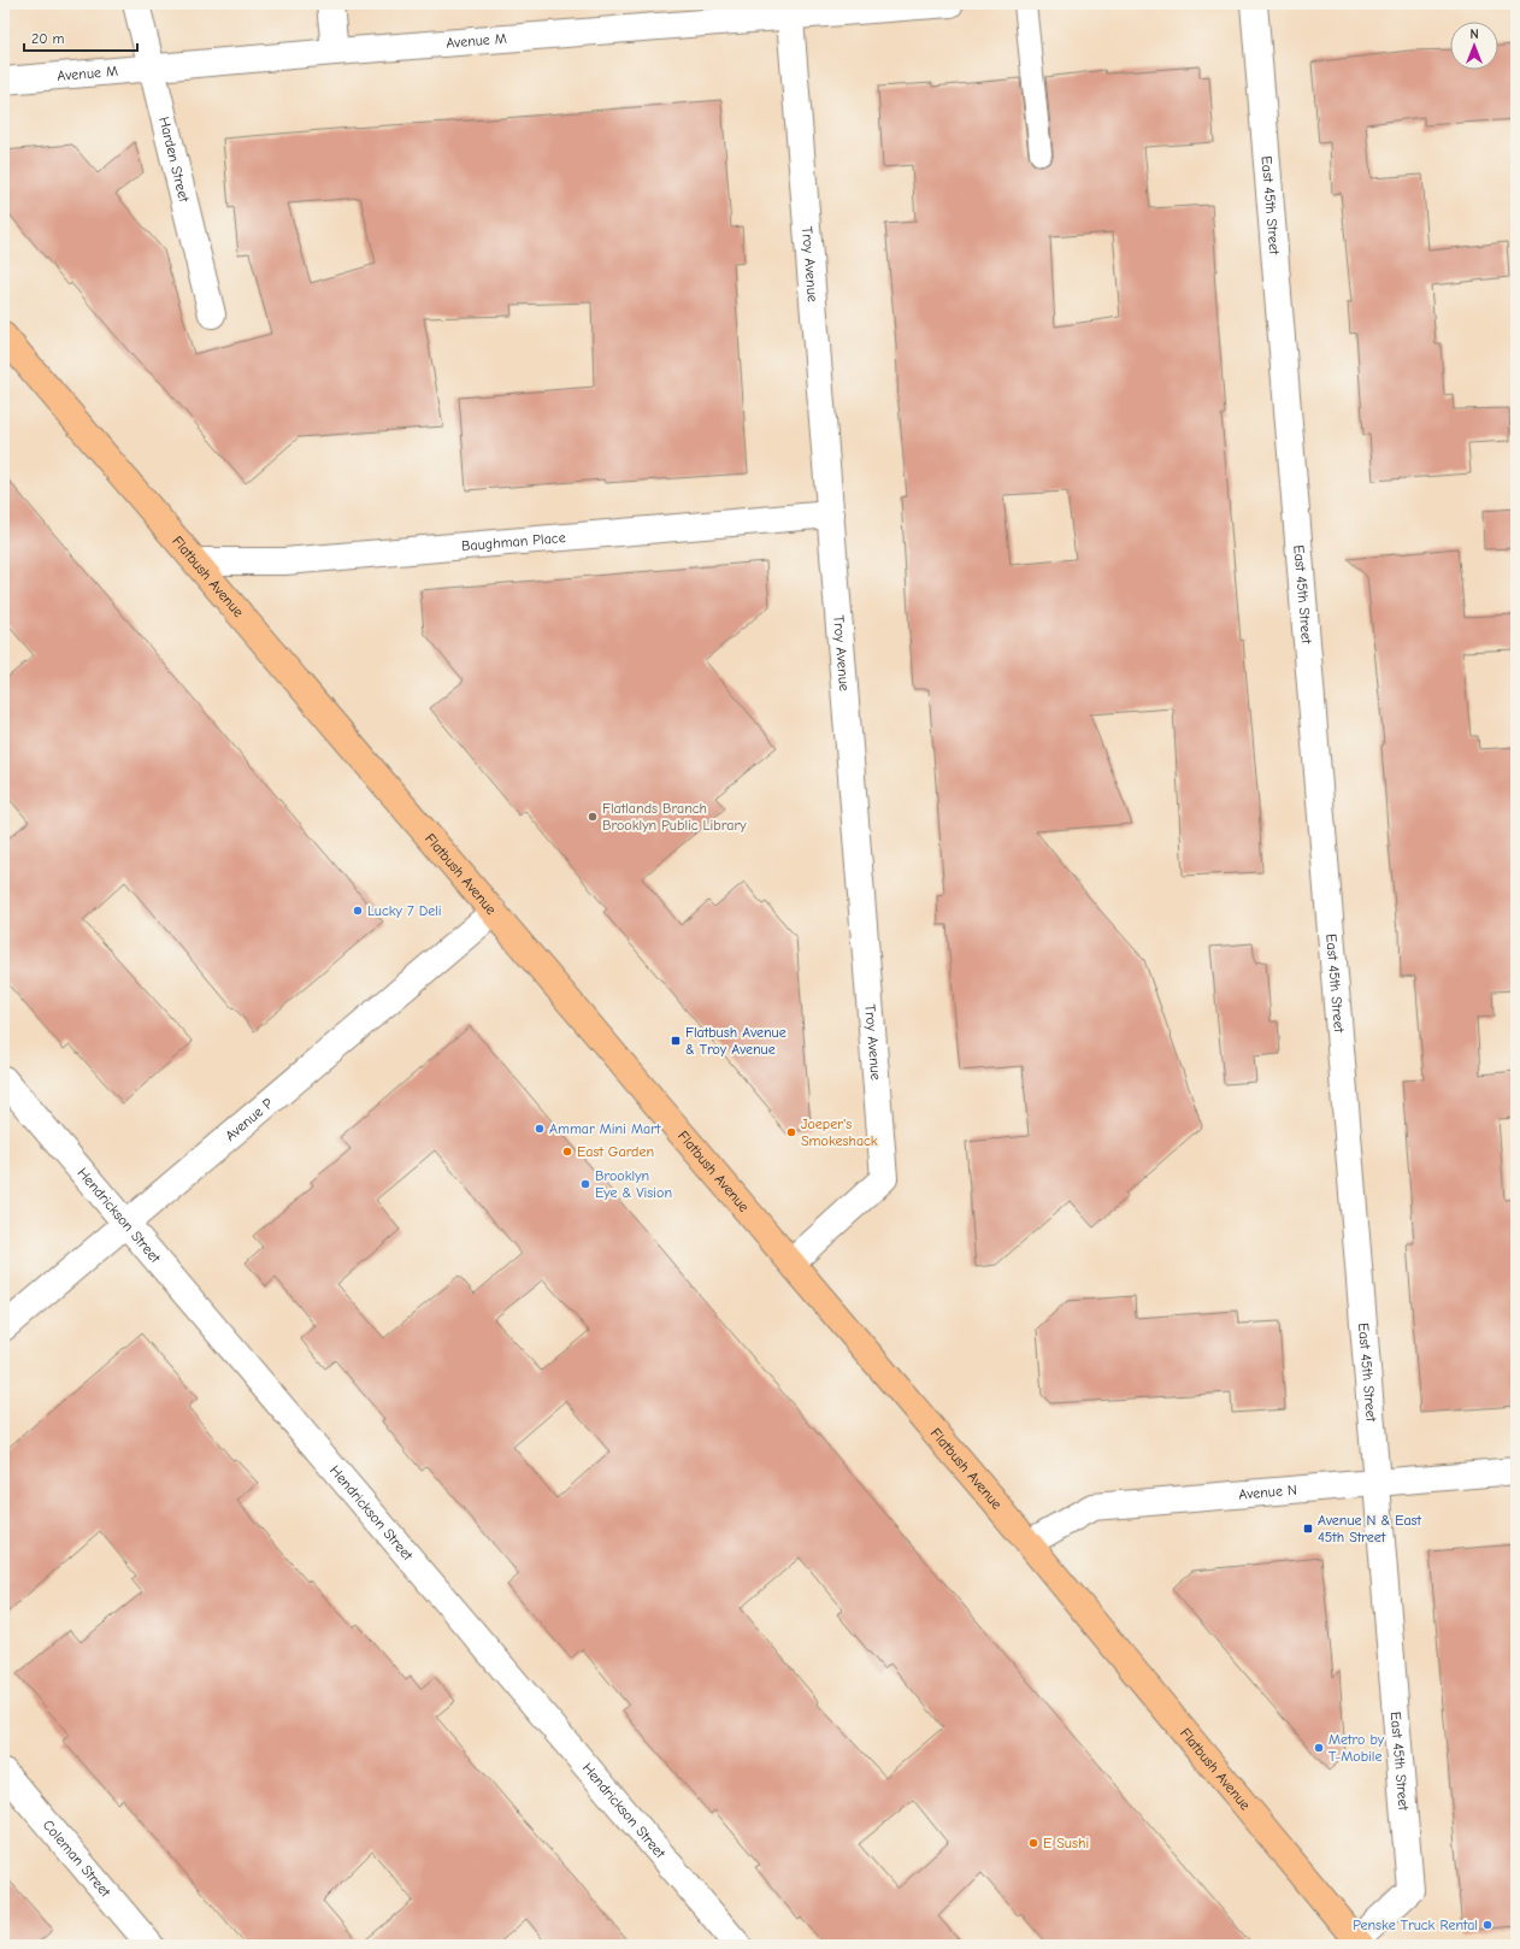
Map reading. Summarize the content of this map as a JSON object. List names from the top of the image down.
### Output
{
  "streets": {
    "main road": ["Flatbush Avenue"],
    "street": [
      "Avenue M",
      "Harden Street",
      "East 45th Street",
      "Troy Avenue",
      "Baughman Place",
      "Avenue P",
      "Hendrickson Street",
      "Avenue N",
      "Coleman Street"
    ]
  },
  "crossings": [
    ["Avenue M", "Harden Street"],
    ["Avenue M", "Troy Avenue"],
    ["East 45th Street", "Flatbush Avenue"],
    ["East 45th Street", "Avenue N"],
    ["Troy Avenue", "Baughman Place"],
    ["Troy Avenue", "Flatbush Avenue"],
    ["Baughman Place", "Flatbush Avenue"],
    ["Flatbush Avenue", "Avenue P"],
    ["Flatbush Avenue", "Avenue N"],
    ["Avenue P", "Hendrickson Street"]
  ],
  "places": {
    "other": [
      "Flatlands Branch Brooklyn Public Library",
      "Lucky 7 Deli",
      "Ammar Mini Mart",
      "Joeper's Smokeshack",
      "East Garden",
      "Brooklyn Eye & Vision",
      "Metro by T-Mobile",
      "E Sushi",
      "Penske Truck Rental"
    ],
    "transit": ["Flatbush Avenue & Troy Avenue", "Avenue N & East 45th Street"]
  },
  "scale_bar": "20 m",
  "north": "top"
}
